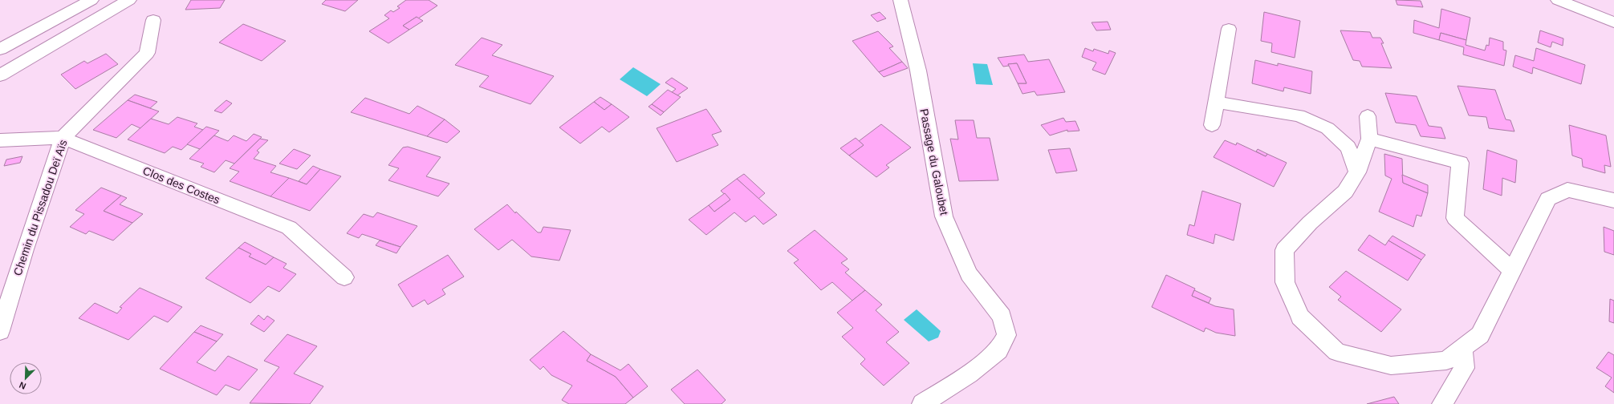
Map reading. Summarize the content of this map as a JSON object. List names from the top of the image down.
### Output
{
  "streets": {
    "street": ["Passage du Galoubet", "Clos des Costes", "Chemin du Pissadou Deï Aïs"]
  },
  "crossings": [
    ["Clos des Costes", "Chemin du Pissadou Deï Aïs"]
  ],
  "north": "bottom left"
}
